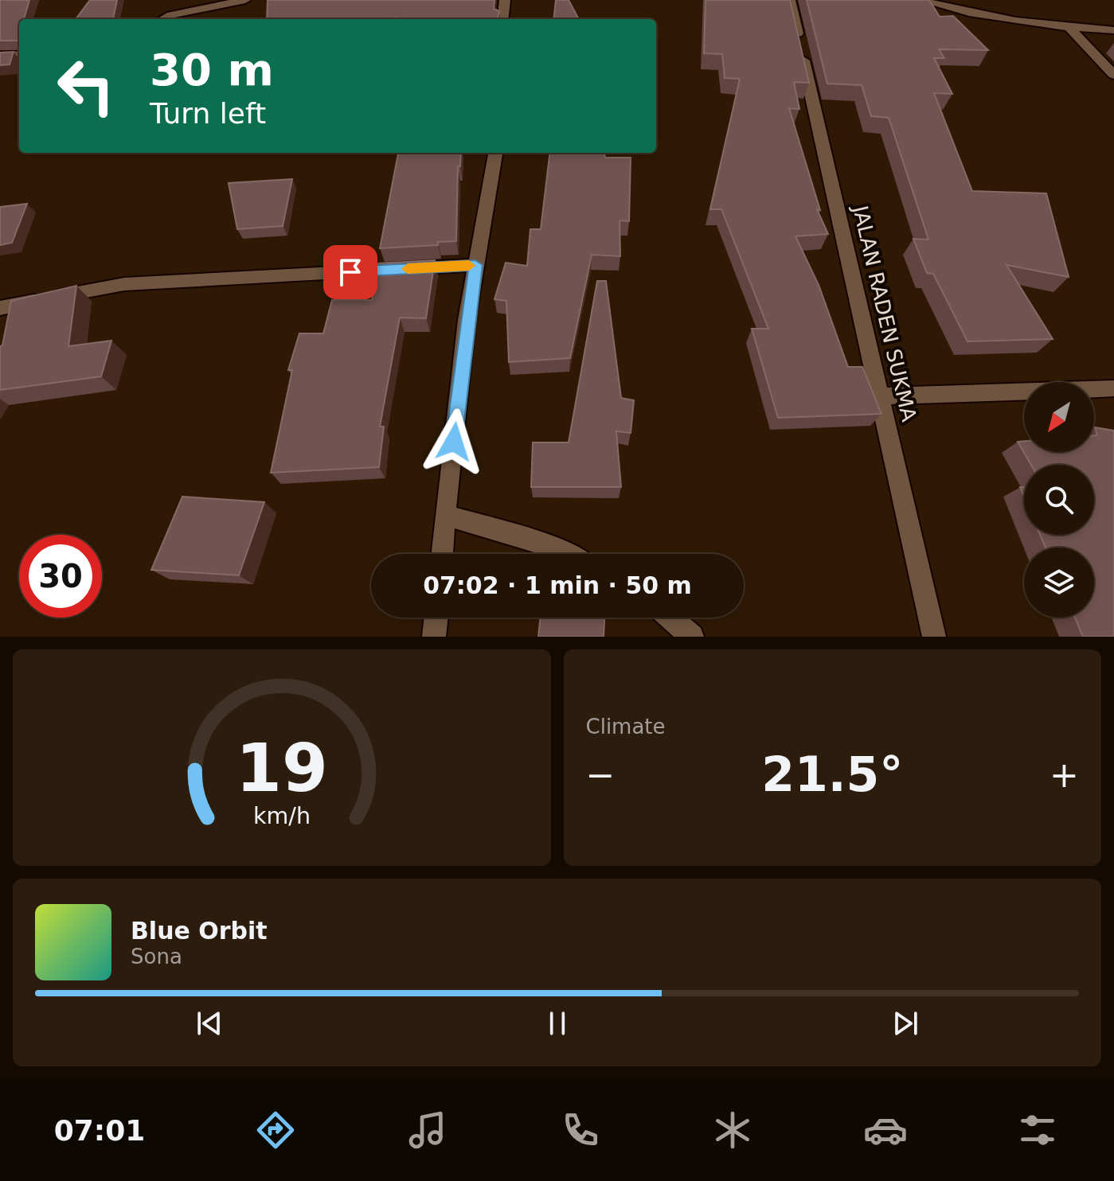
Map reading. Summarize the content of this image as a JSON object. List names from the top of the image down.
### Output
{
  "streets": {
    "street": ["JALAN RADEN SUKMA"]
  },
  "north": "bottom left",
  "page": {
    "turn": ["30 m", "Turn left"],
    "limit": "30",
    "trip": "07:02 · 1 min · 50 m",
    "tile": "Climate",
    "heat": ["−", "21.5°", "+"],
    "song": ["Blue Orbit", "Sona"],
    "tabs": "07:01",
    "gauge": ["19", "km/h"]
  }
}
